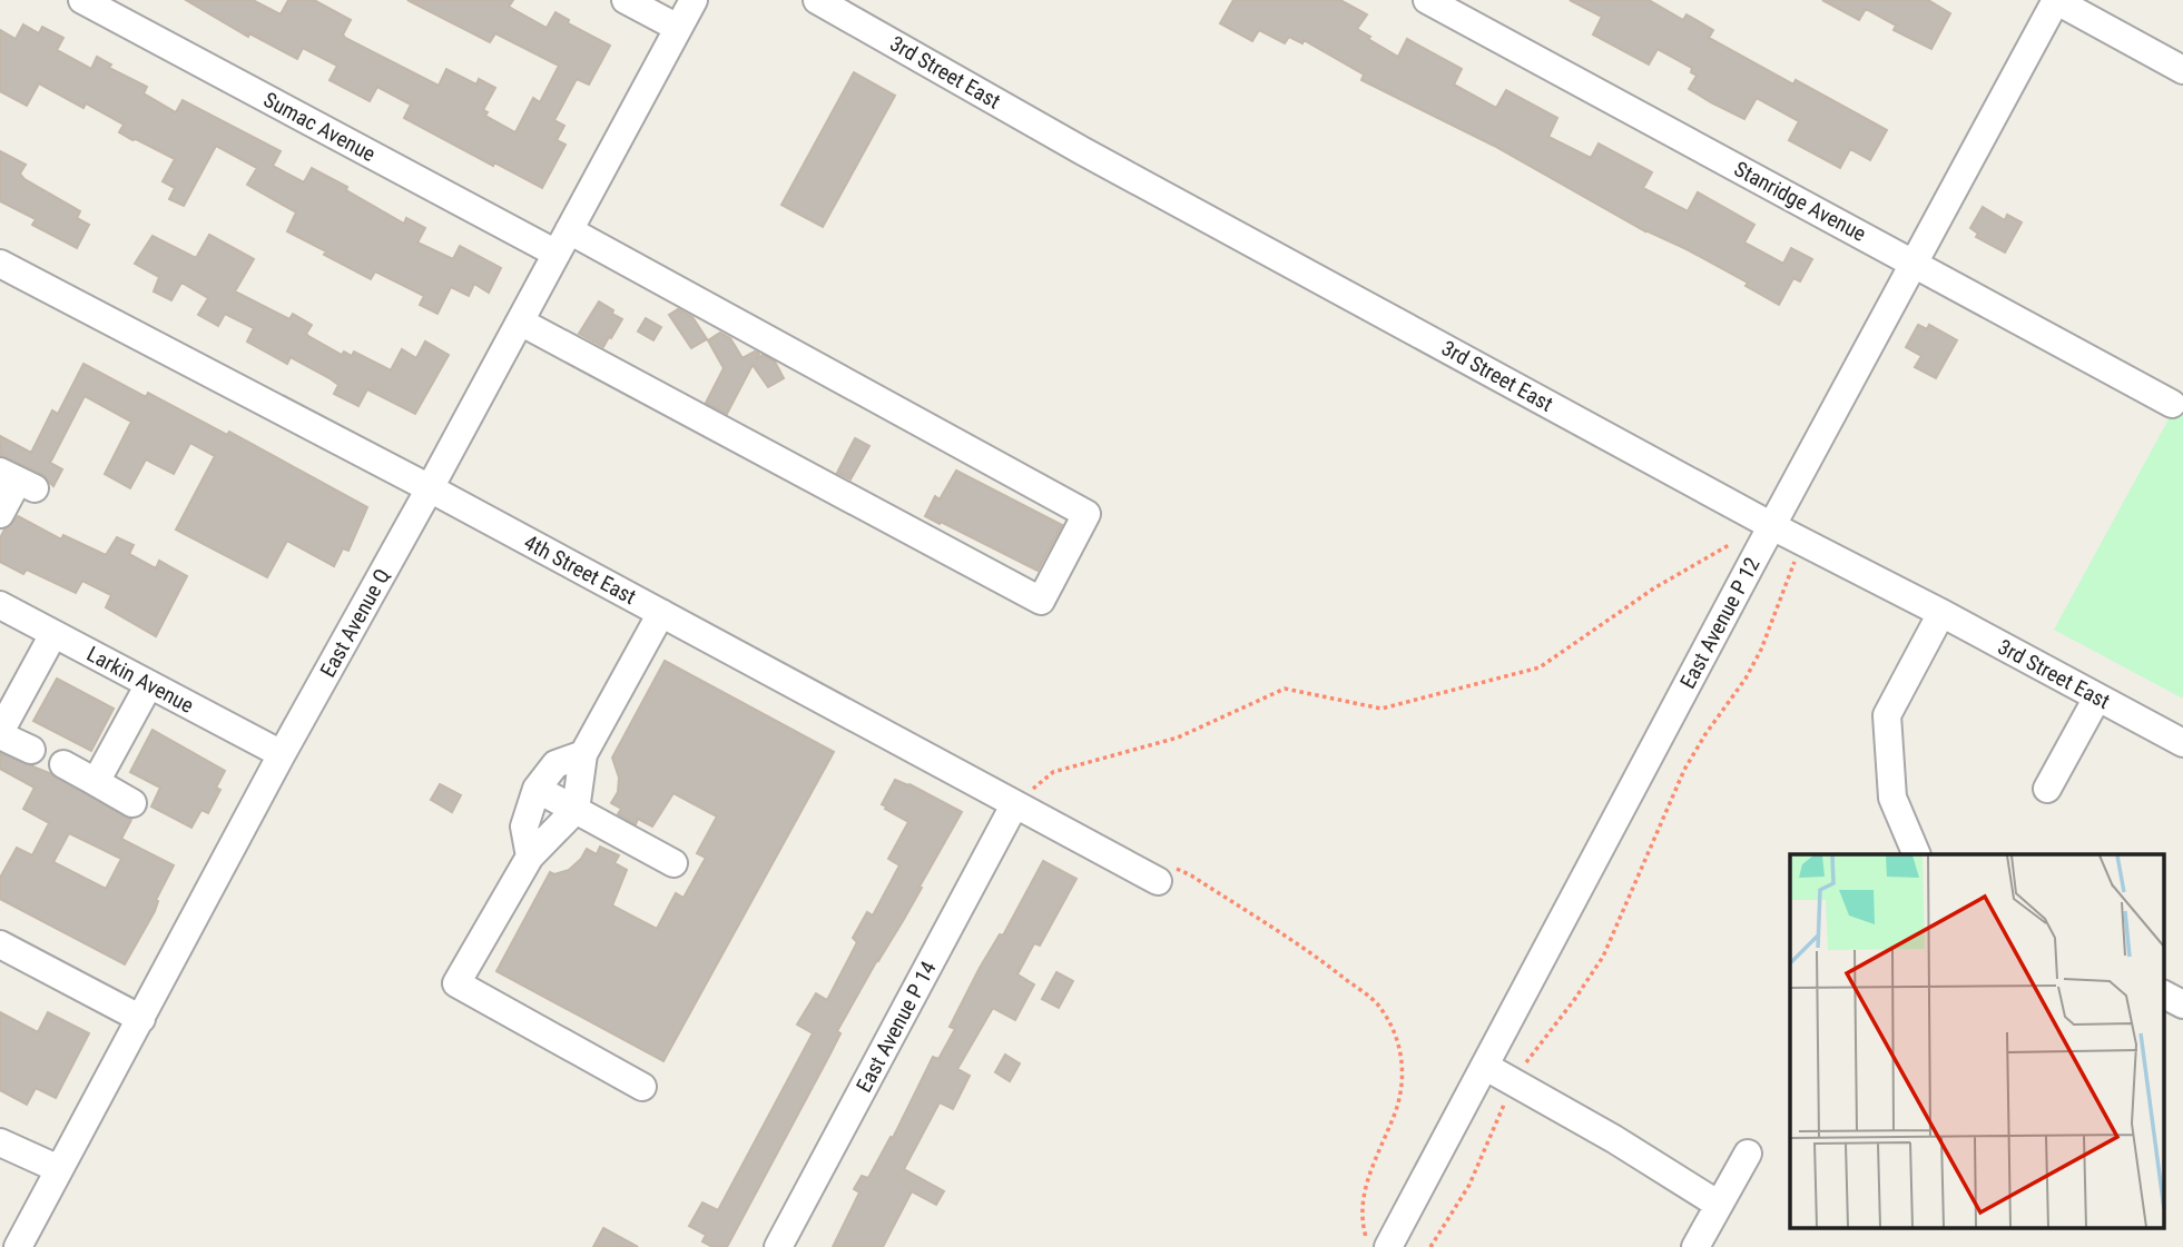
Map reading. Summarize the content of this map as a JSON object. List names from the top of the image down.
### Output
{
  "streets": {
    "street": [
      "3rd Street East",
      "Sumac Avenue",
      "Stanridge Avenue",
      "4th Street East",
      "East Avenue Q",
      "East Avenue P 12",
      "Larkin Avenue",
      "East Avenue P 14"
    ]
  },
  "crossings": [
    ["3rd Street East", "East Avenue P 12"],
    ["Sumac Avenue", "East Avenue Q"],
    ["Stanridge Avenue", "East Avenue P 12"],
    ["4th Street East", "East Avenue Q"],
    ["4th Street East", "East Avenue P 14"],
    ["East Avenue Q", "Larkin Avenue"]
  ]
}
